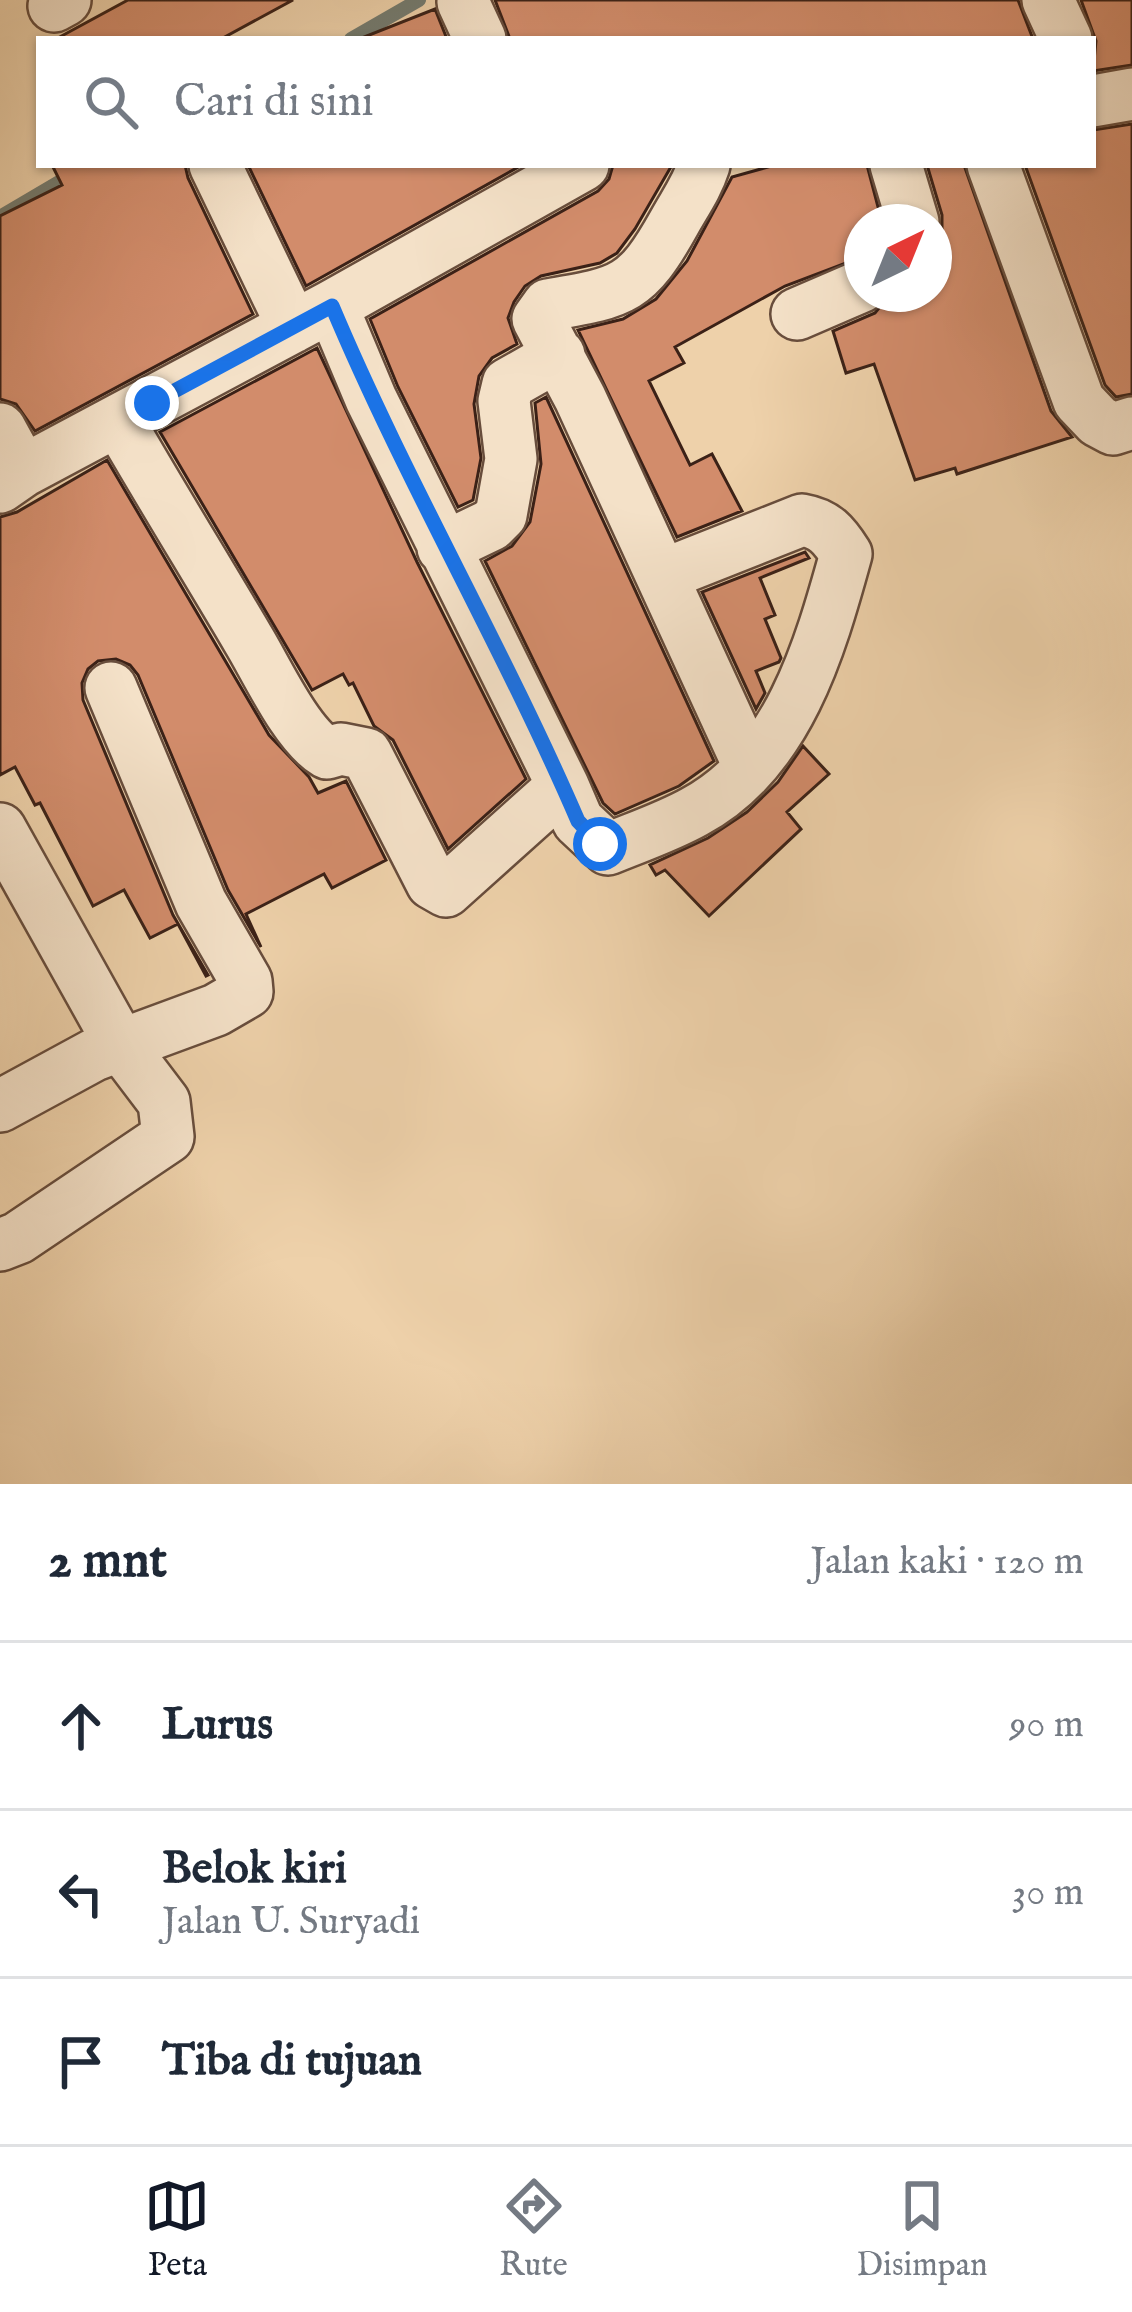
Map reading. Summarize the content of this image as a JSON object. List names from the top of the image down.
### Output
{
  "north": "top right",
  "page": {
    "search": "Cari di sini",
    "heading": ["2 mnt", "Jalan kaki · 120 m"],
    "list": [
      ["Lurus", "90 m"],
      ["Belok kiri", "Jalan U. Suryadi", "30 m"],
      "Tiba di tujuan"
    ],
    "nav": ["Peta", "Rute", "Disimpan"]
  }
}
